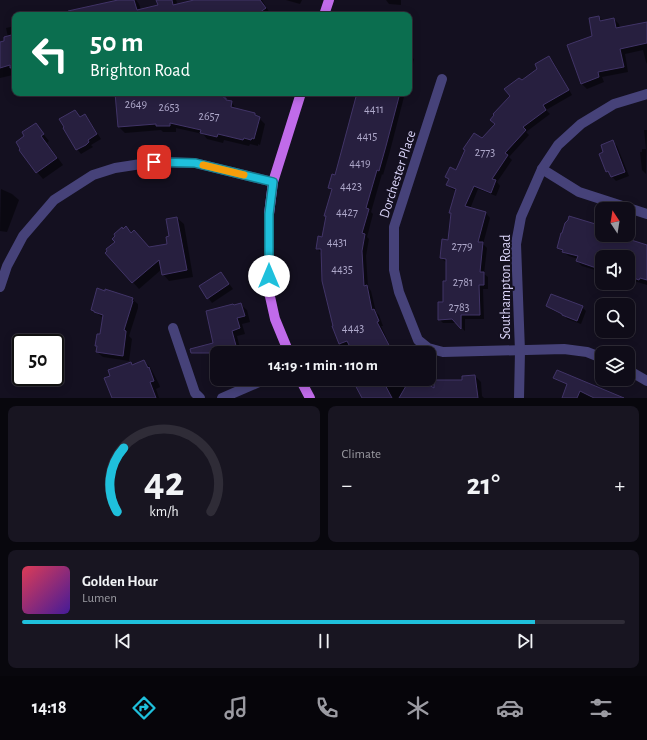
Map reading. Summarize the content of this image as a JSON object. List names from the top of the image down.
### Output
{
  "streets": {
    "street": ["Dorchester Place", "Southampton Road"]
  },
  "crossings": [
    ["Dorchester Place", "Southampton Road"]
  ],
  "house_numbers": [
    "2649",
    "2653",
    "4411",
    "2657",
    "4415",
    "2773",
    "4419",
    "4423",
    "4427",
    "4431",
    "2779",
    "4435",
    "2781",
    "2783",
    "4443"
  ],
  "north": "top",
  "page": {
    "turn": ["50 m", "Brighton Road"],
    "limit": "50",
    "trip": "14:19 · 1 min · 110 m",
    "tile": "Climate",
    "heat": ["−", "21°", "+"],
    "song": ["Golden Hour", "Lumen"],
    "tabs": "14:18",
    "gauge": ["42", "km/h"]
  }
}
